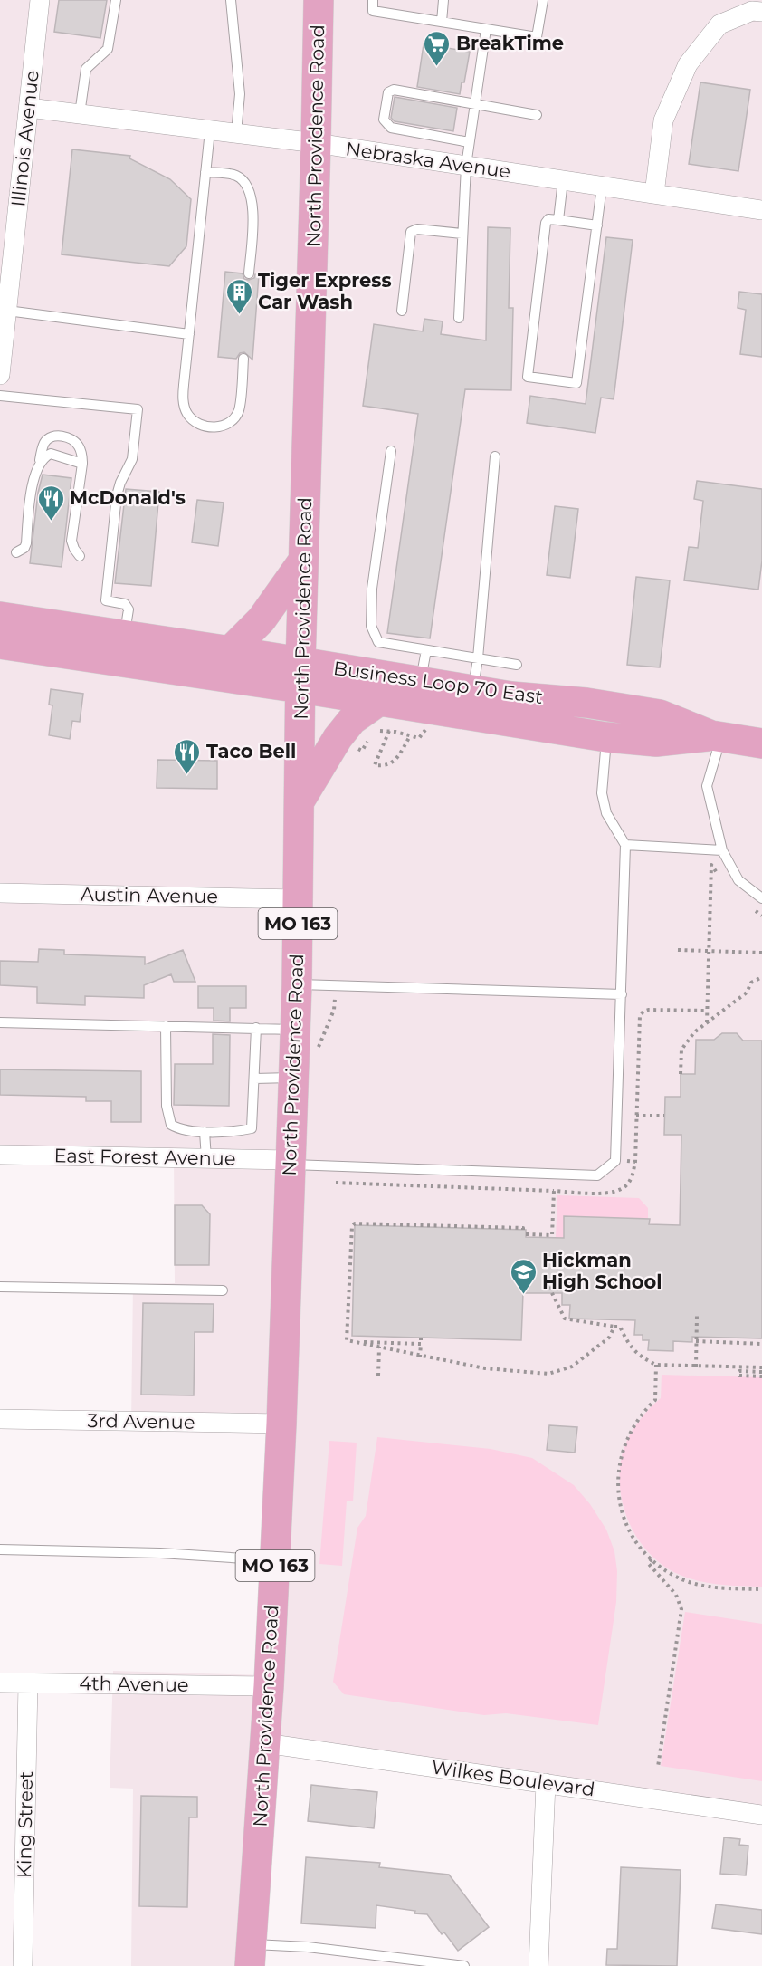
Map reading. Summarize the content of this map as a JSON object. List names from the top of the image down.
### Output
{
  "streets": {
    "main road": ["North Providence Road", "Business Loop 70 East", "MO 163"],
    "street": [
      "Illinois Avenue",
      "Nebraska Avenue",
      "Austin Avenue",
      "East Forest Avenue",
      "3rd Avenue",
      "4th Avenue",
      "Wilkes Boulevard",
      "King Street"
    ]
  },
  "crossings": [
    ["North Providence Road", "Nebraska Avenue"],
    ["North Providence Road", "Business Loop 70 East"],
    ["North Providence Road", "Austin Avenue"],
    ["North Providence Road", "East Forest Avenue"],
    ["North Providence Road", "3rd Avenue"],
    ["North Providence Road", "4th Avenue"],
    ["North Providence Road", "Wilkes Boulevard"],
    ["Illinois Avenue", "Nebraska Avenue"],
    ["4th Avenue", "King Street"]
  ],
  "places": {
    "supermarket": ["BreakTime"],
    "building": ["Tiger Express Car Wash"],
    "restaurant": ["McDonald's", "Taco Bell"],
    "school or university": ["Hickman High School"]
  }
}
